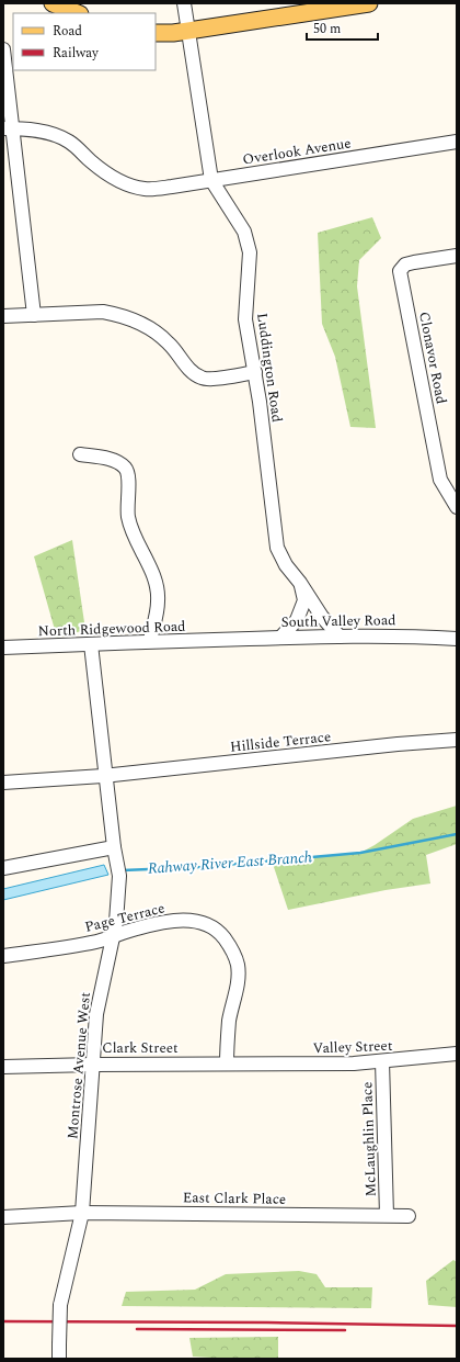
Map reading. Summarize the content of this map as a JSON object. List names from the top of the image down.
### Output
{
  "streets": {
    "street": [
      "Overlook Avenue",
      "Clonavor Road",
      "Luddington Road",
      "South Valley Road",
      "North Ridgewood Road",
      "Hillside Terrace",
      "Page Terrace",
      "Valley Street",
      "Clark Street",
      "Montrose Avenue West",
      "McLaughlin Place",
      "East Clark Place"
    ]
  },
  "crossings": [
    ["Overlook Avenue", "Luddington Road"],
    ["Luddington Road", "South Valley Road"],
    ["South Valley Road", "North Ridgewood Road"],
    ["North Ridgewood Road", "Montrose Avenue West"],
    ["Hillside Terrace", "Montrose Avenue West"],
    ["Page Terrace", "Clark Street"],
    ["Page Terrace", "Montrose Avenue West"],
    ["Valley Street", "Clark Street"],
    ["Valley Street", "McLaughlin Place"],
    ["Clark Street", "Montrose Avenue West"],
    ["Montrose Avenue West", "East Clark Place"],
    ["McLaughlin Place", "East Clark Place"]
  ],
  "water": ["Rahway River East Branch"],
  "legend": ["Road", "Railway"],
  "scale_bar": "50 m"
}
